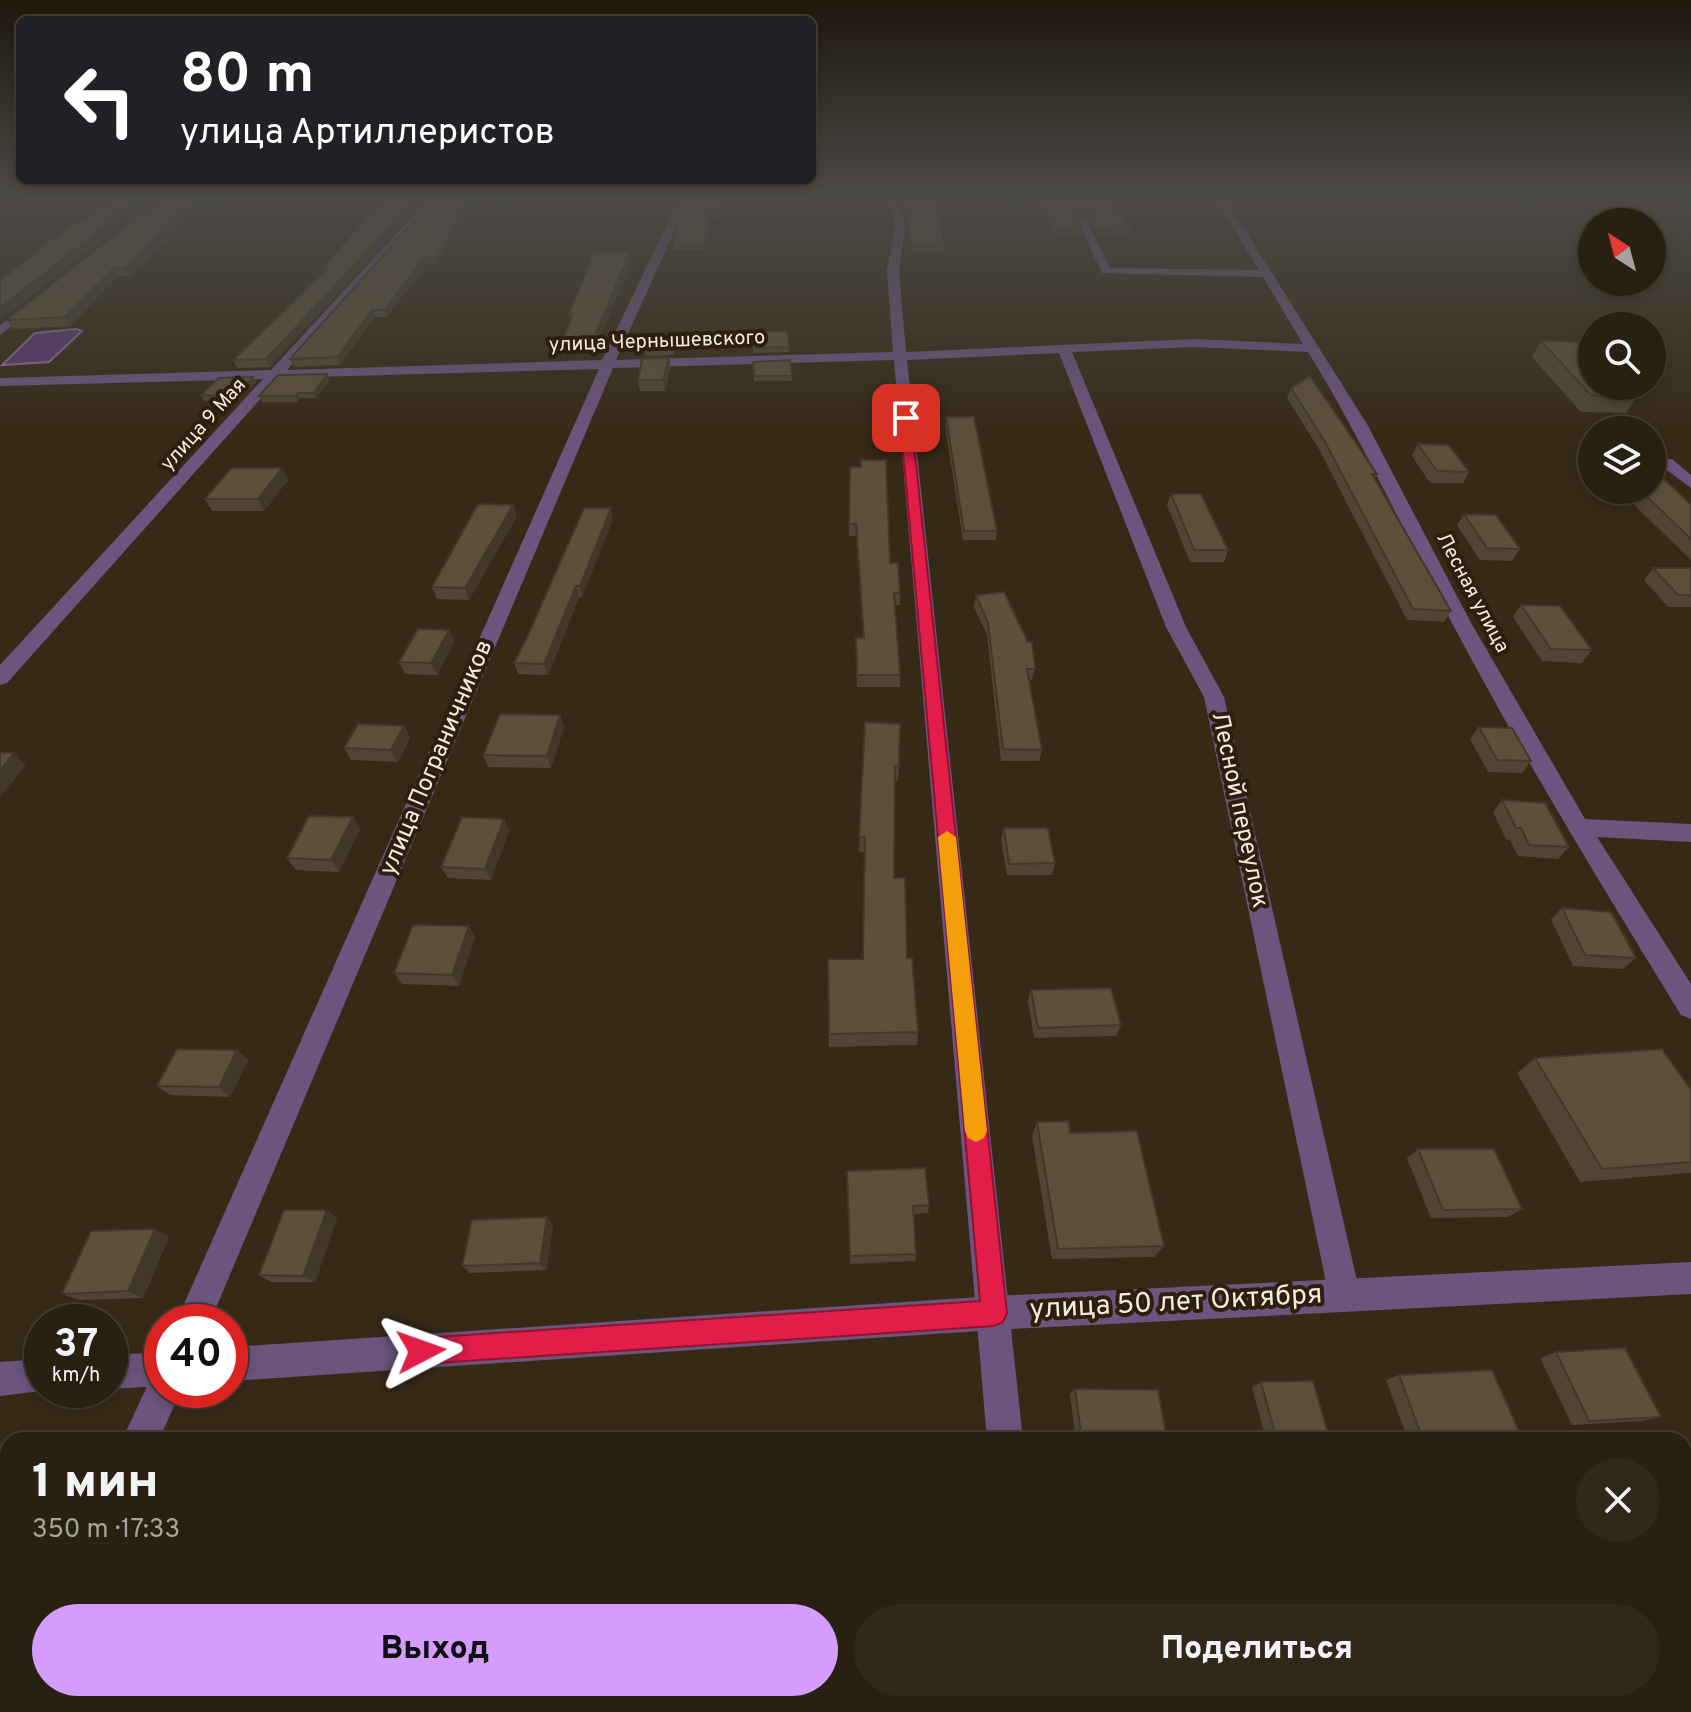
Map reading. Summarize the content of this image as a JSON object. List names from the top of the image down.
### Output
{
  "streets": {
    "street": [
      "улица Чернышевского",
      "улица 9 Мая",
      "Лесная улица",
      "улица Пограничников",
      "Лесной переулок",
      "улица 50 лет Октября"
    ]
  },
  "crossings": [
    ["улица Чернышевского", "улица 9 Мая"],
    ["улица Чернышевского", "Лесная улица"],
    ["улица Чернышевского", "улица Пограничников"],
    ["улица Чернышевского", "Лесной переулок"],
    ["Лесной переулок", "улица 50 лет Октября"]
  ],
  "north": "top left",
  "page": {
    "turn": ["80 m", "улица Артиллеристов"],
    "speed": "37 km/h",
    "limit": "40",
    "heading": ["1 мин", "350 m · 17:33"],
    "buttons": ["Выход", "Поделиться"]
  }
}
